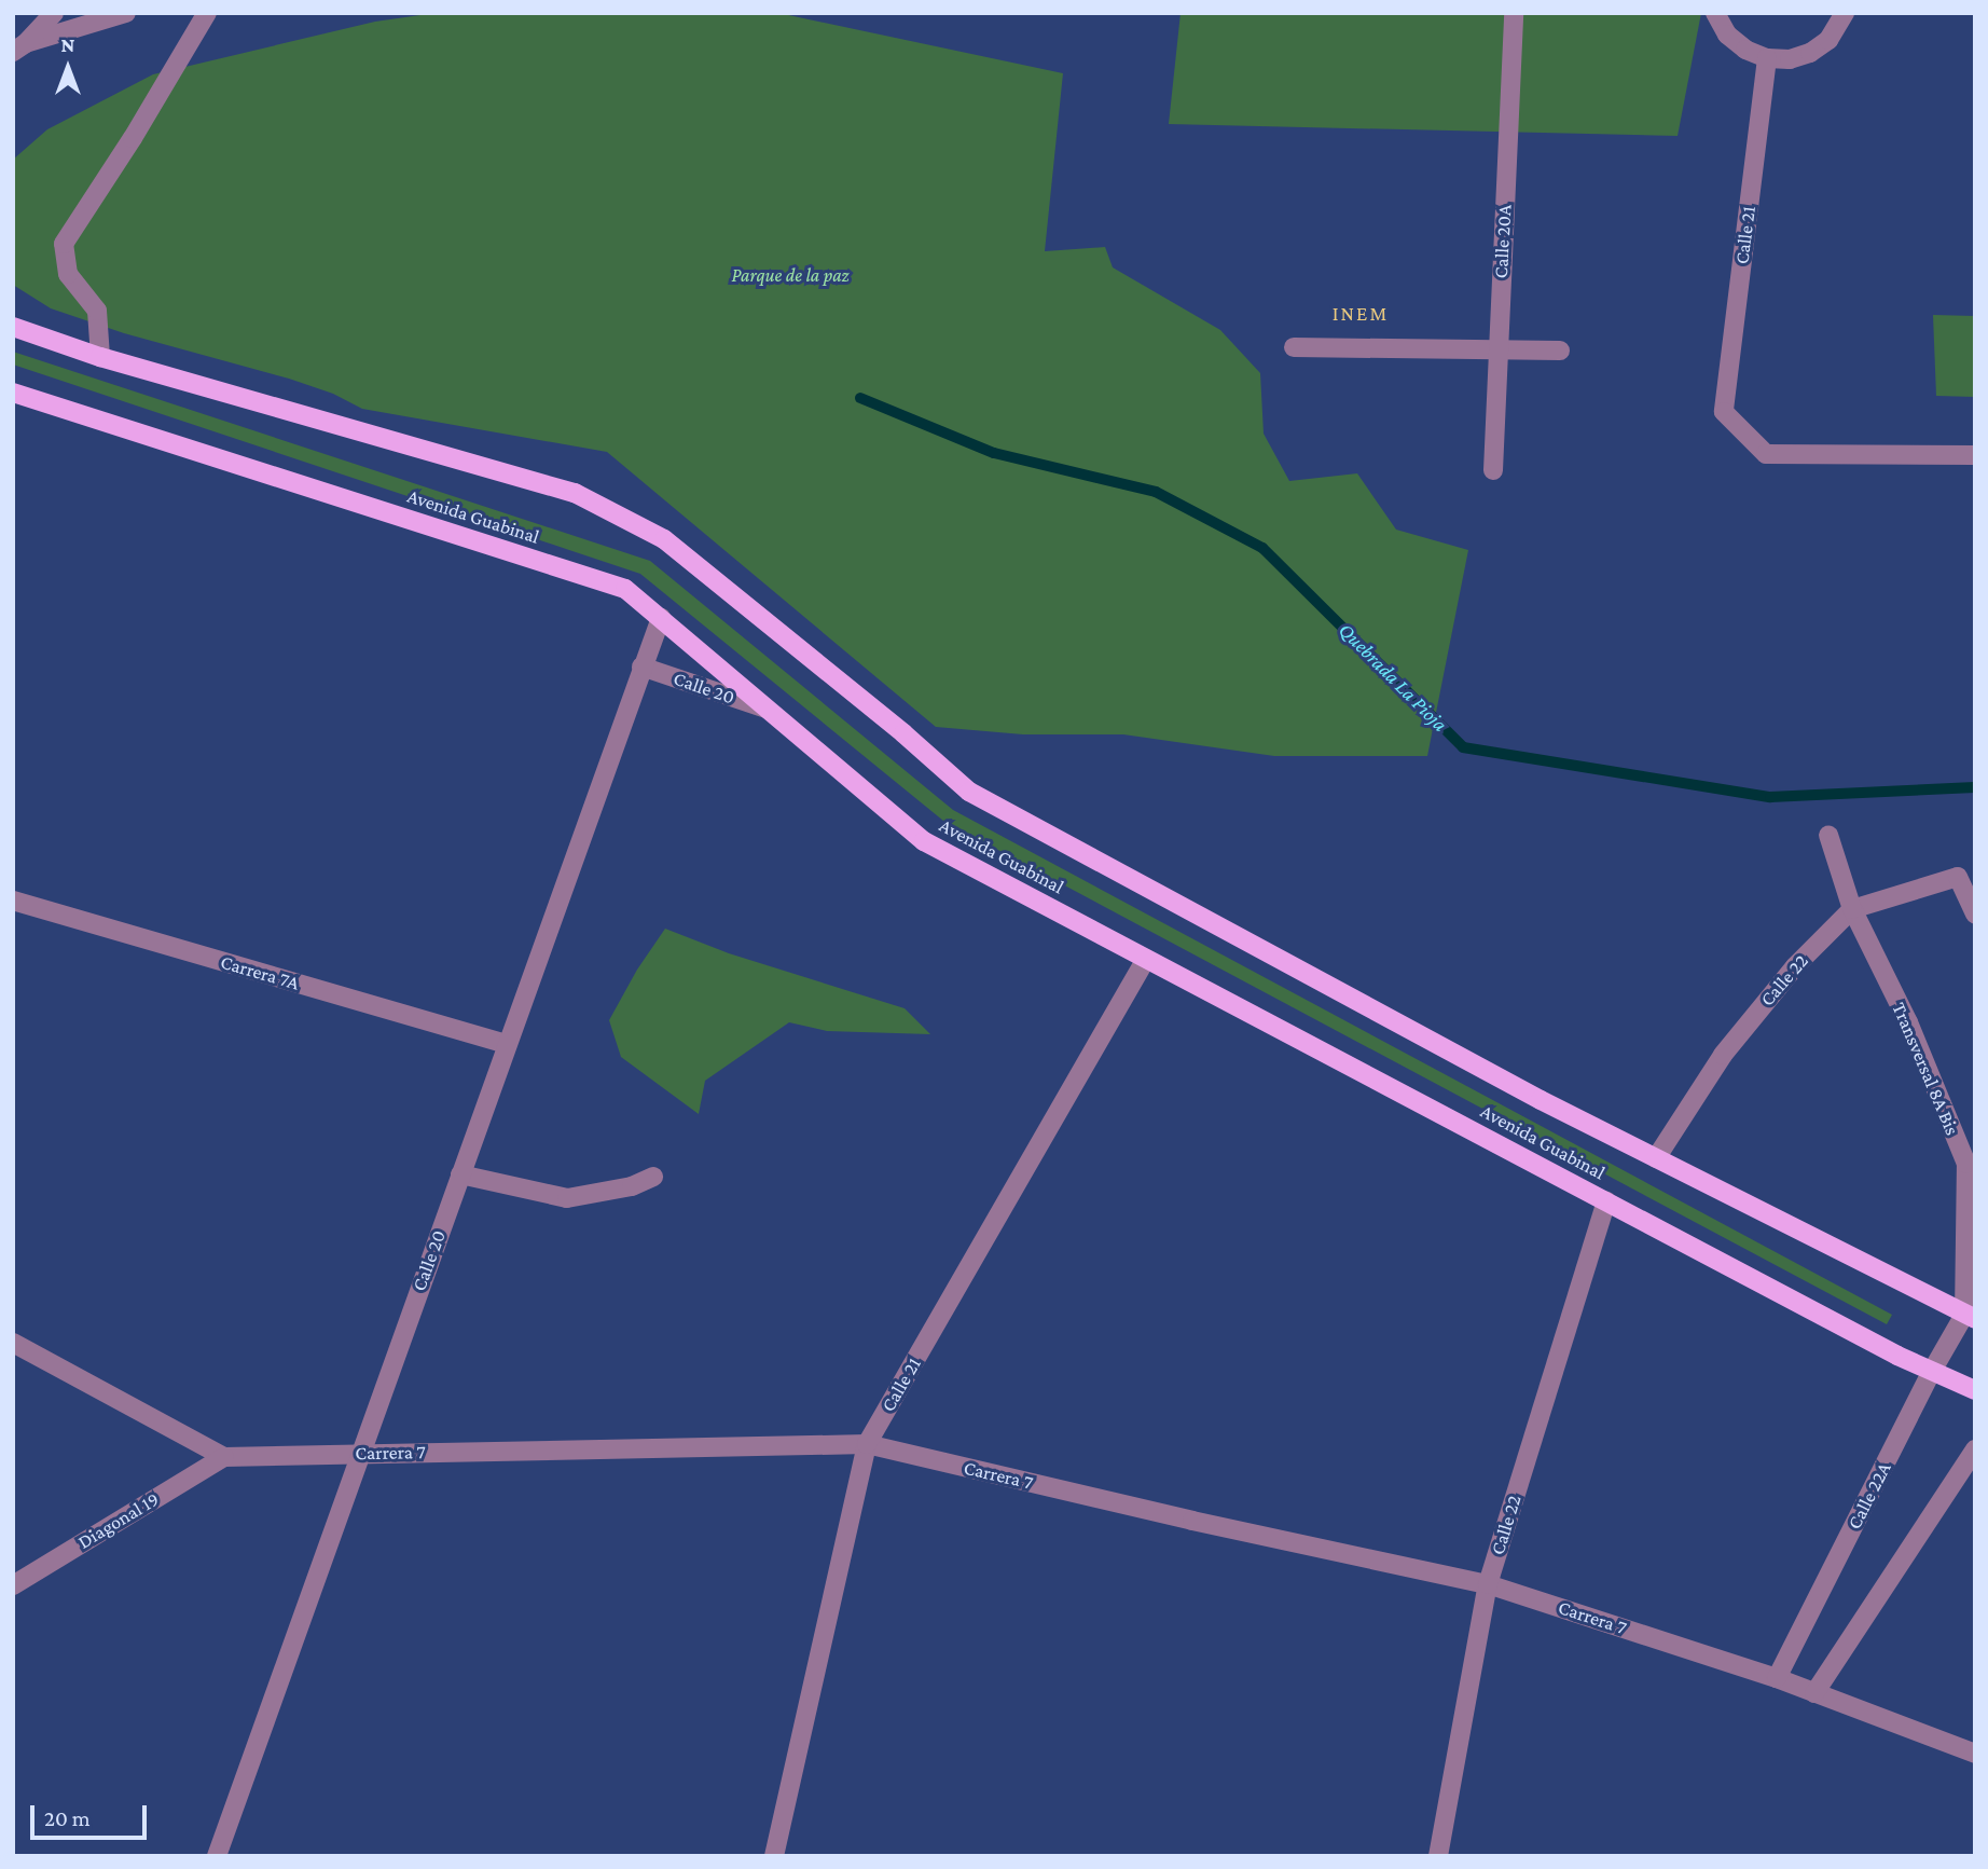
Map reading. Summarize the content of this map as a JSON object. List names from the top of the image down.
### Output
{
  "streets": {
    "main road": ["Avenida Guabinal"],
    "street": [
      "Calle 21",
      "Calle 20A",
      "Calle 20",
      "Carrera 7A",
      "Calle 22",
      "Transversal 8A Bis",
      "Carrera 7",
      "Calle 22A",
      "Diagonal 19"
    ]
  },
  "crossings": [
    ["Calle 21", "Avenida Guabinal"],
    ["Calle 21", "Carrera 7"],
    ["Avenida Guabinal", "Calle 20"],
    ["Avenida Guabinal", "Calle 22"],
    ["Avenida Guabinal", "Transversal 8A Bis"],
    ["Avenida Guabinal", "Calle 22A"],
    ["Calle 20", "Carrera 7A"],
    ["Calle 20", "Carrera 7"],
    ["Calle 22", "Transversal 8A Bis"],
    ["Calle 22", "Carrera 7"],
    ["Transversal 8A Bis", "Calle 22A"],
    ["Carrera 7", "Calle 22A"],
    ["Carrera 7", "Diagonal 19"]
  ],
  "districts": ["INEM"],
  "water": ["Quebrada La Pioja"],
  "parks": ["Parque de la paz"],
  "scale_bar": "20 m",
  "north": "top"
}
